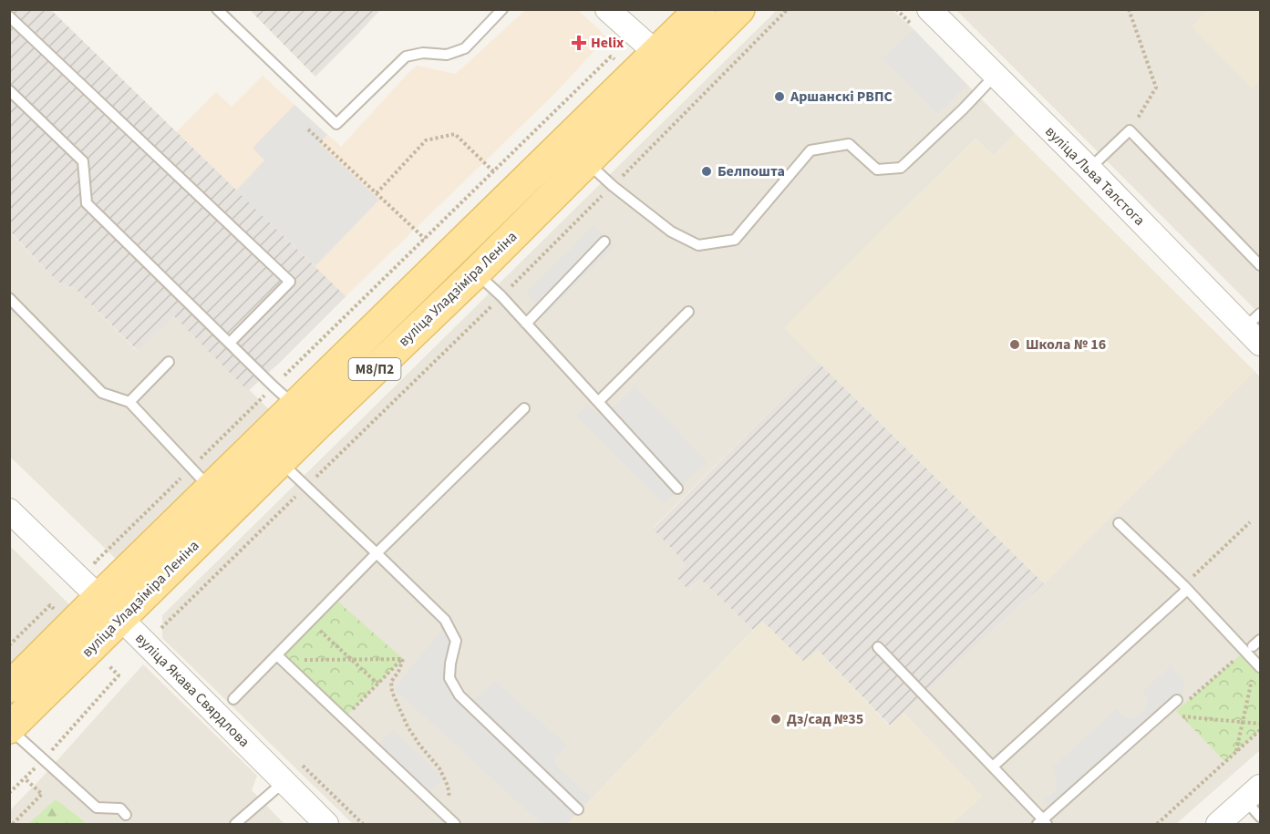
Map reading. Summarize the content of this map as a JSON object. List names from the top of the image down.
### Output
{
  "streets": {
    "main road": ["вуліца Уладзіміра Леніна", "М8/П2"],
    "street": ["вуліца Льва Талстога", "вуліца Якава Свярдлова"]
  },
  "crossings": [
    ["вуліца Уладзіміра Леніна", "вуліца Якава Свярдлова"]
  ],
  "places": {
    "health": ["Helix"],
    "other": [
      "Аршанскі РВПС",
      "Белпошта",
      "Школа № 16",
      "Дз/сад №35"
    ]
  }
}
